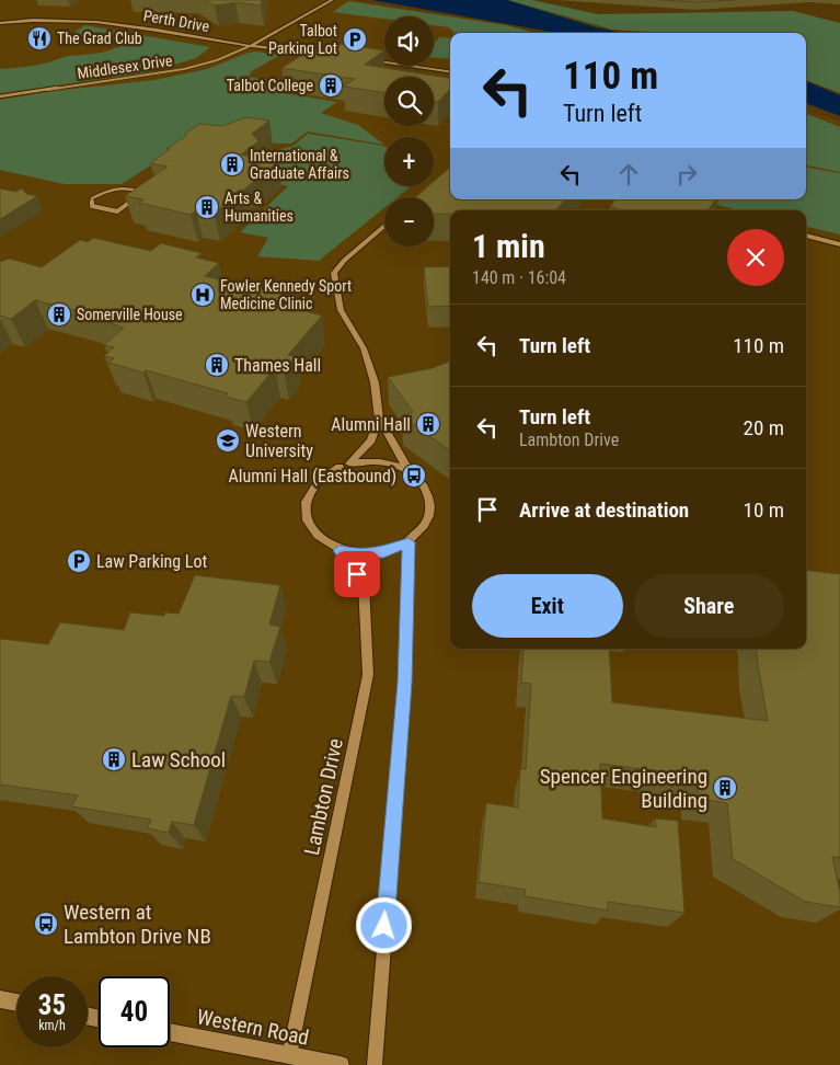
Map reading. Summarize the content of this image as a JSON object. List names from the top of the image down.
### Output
{
  "streets": {
    "main road": ["Western Road"],
    "street": ["Perth Drive", "Middlesex Drive", "Lambton Drive"]
  },
  "crossings": [
    ["Perth Drive", "Middlesex Drive"],
    ["Lambton Drive", "Western Road"]
  ],
  "places": {
    "restaurant": ["The Grad Club"],
    "parking": ["Talbot Parking Lot", "Law Parking Lot"],
    "building": [
      "Talbot College",
      "International & Graduate Affairs",
      "Arts & Humanities",
      "Somerville House",
      "Thames Hall",
      "Alumni Hall",
      "Law School",
      "Spencer Engineering Building"
    ],
    "hospital": ["Fowler Kennedy Sport Medicine Clinic"],
    "school or university": ["Western University"],
    "bus stop": ["Alumni Hall (Eastbound)", "Western at Lambton Drive NB"]
  },
  "page": {
    "map_buttons": ["+", "−"],
    "turn": ["110 m", "Turn left"],
    "heading": ["1 min", "140 m · 16:04"],
    "list": [
      {
        "name": "Turn left",
        "value": "110 m"
      },
      {
        "name": "Turn left",
        "note": "Lambton Drive",
        "value": "20 m"
      },
      {
        "name": "Arrive at destination",
        "value": "10 m"
      }
    ],
    "buttons": ["Exit", "Share"],
    "speed": "35 km/h",
    "limit": "40"
  }
}
